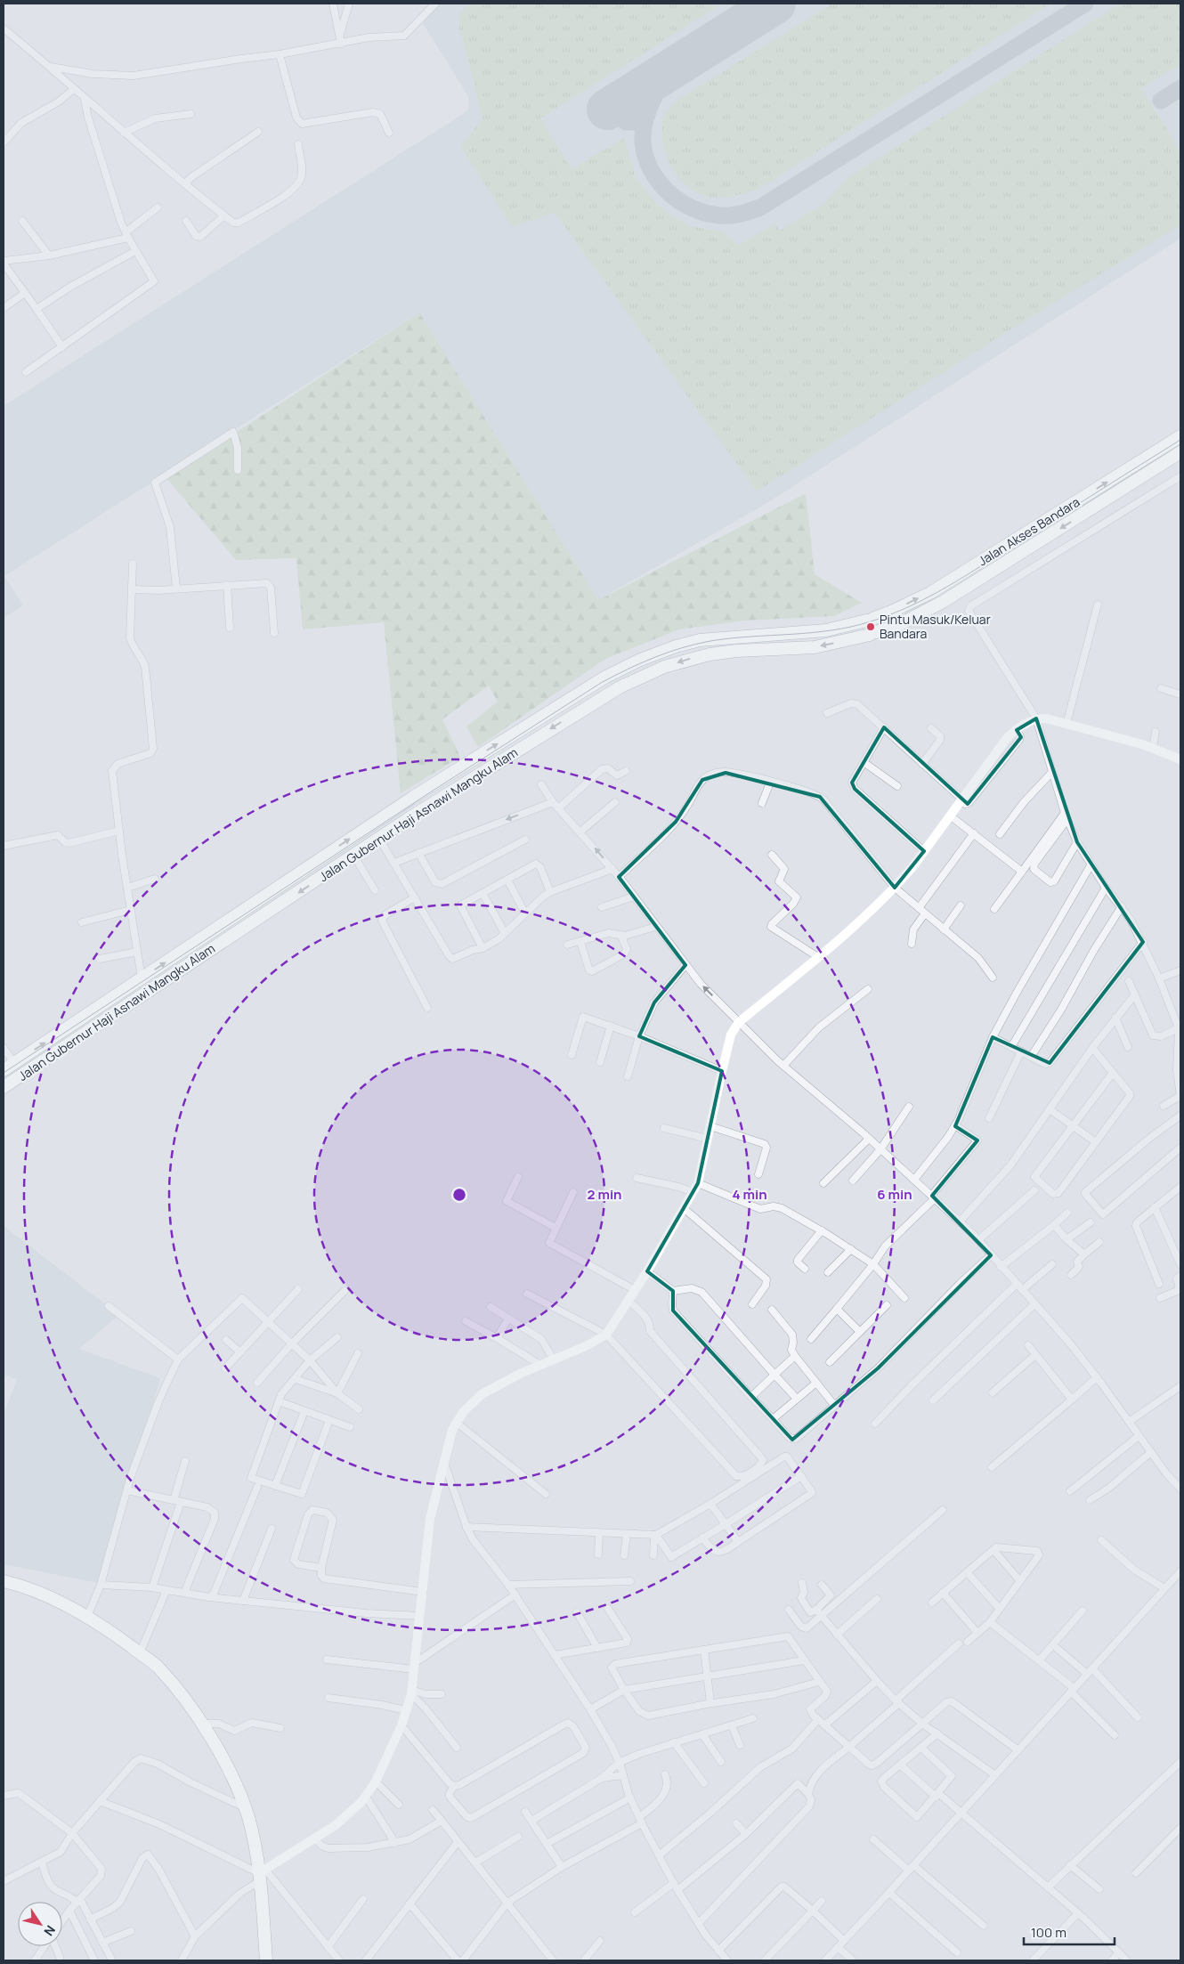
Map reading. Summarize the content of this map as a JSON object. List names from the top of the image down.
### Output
{
  "streets": {
    "highway": ["Jalan Akses Bandara", "Jalan Gubernur Haji Asnawi Mangku Alam"]
  },
  "crossings": [
    ["Jalan Akses Bandara", "Jalan Gubernur Haji Asnawi Mangku Alam"]
  ],
  "places": ["Pintu Masuk/Keluar Bandara"],
  "scale_bar": "100 m",
  "north": "bottom right",
  "rings": ["2 min", "4 min", "6 min"]
}
